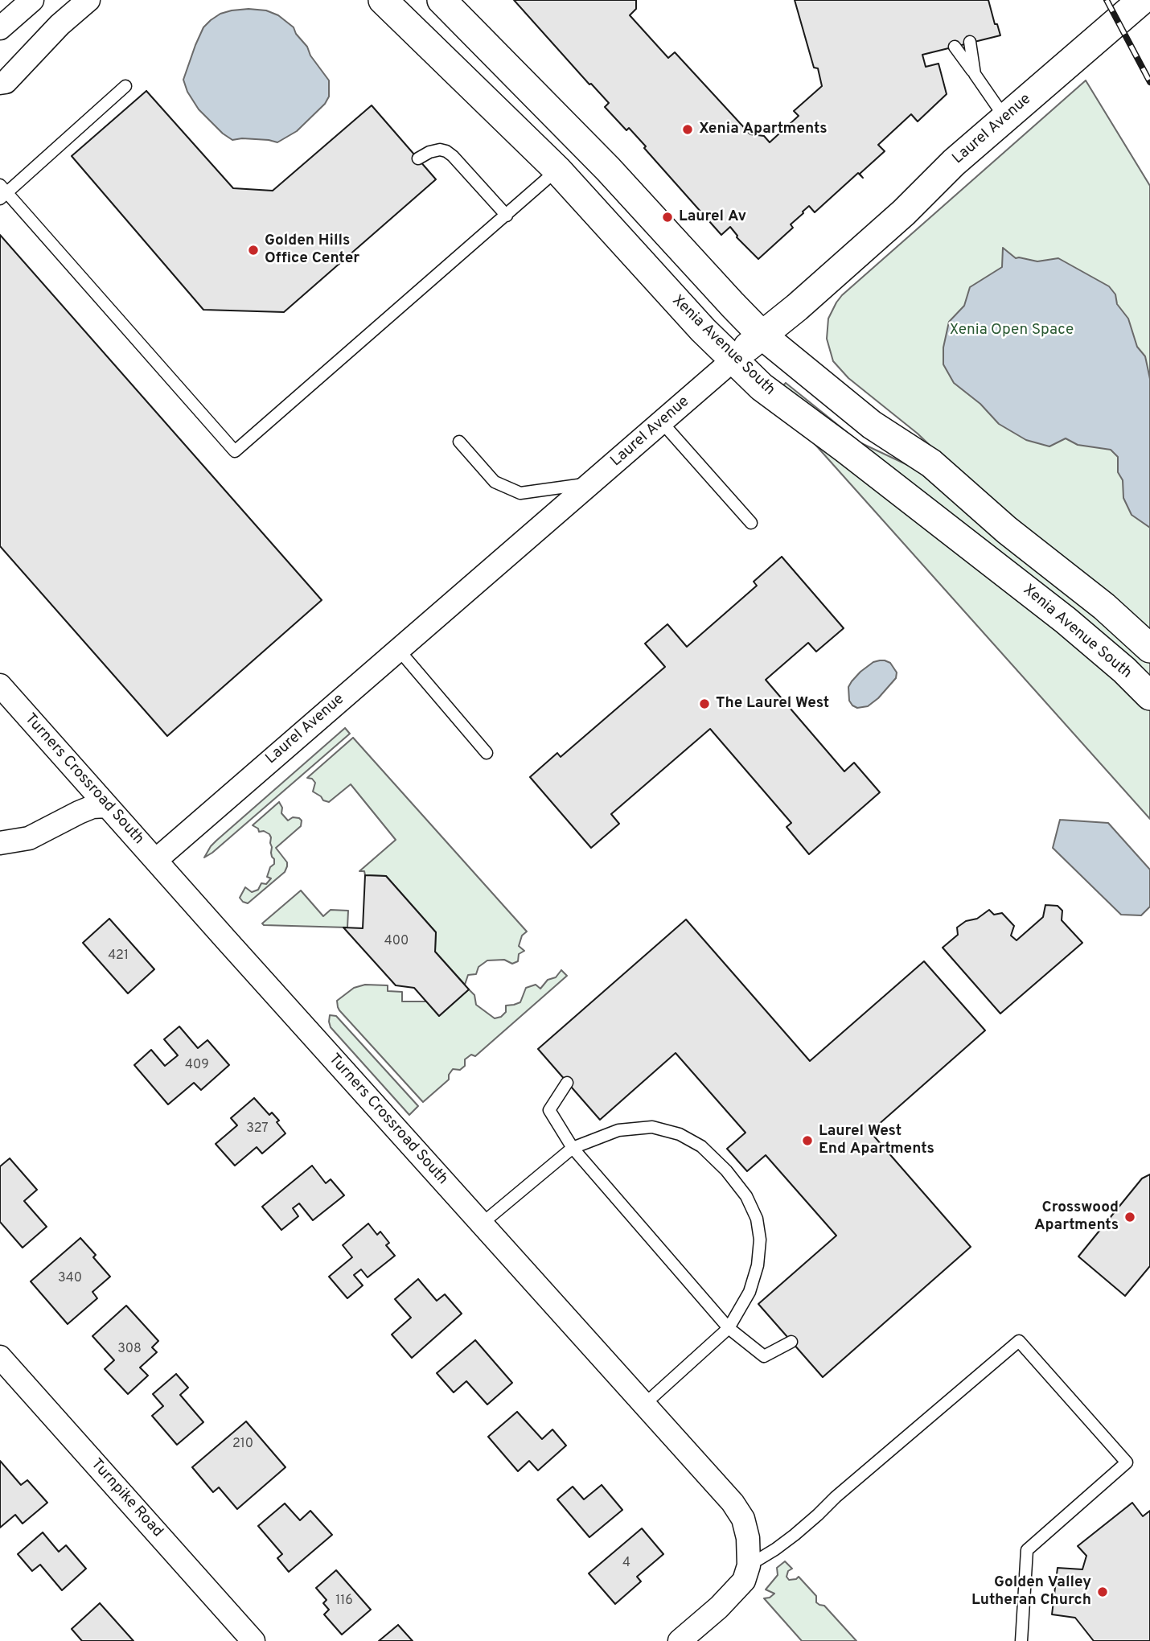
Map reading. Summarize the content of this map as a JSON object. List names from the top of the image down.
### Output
{
  "streets": {
    "street": [
      "Laurel Avenue",
      "Xenia Avenue South",
      "Turners Crossroad South",
      "Turnpike Road"
    ]
  },
  "crossings": [
    ["Laurel Avenue", "Xenia Avenue South"],
    ["Laurel Avenue", "Turners Crossroad South"]
  ],
  "parks": ["Xenia Open Space"],
  "places": [
    "Xenia Apartments",
    "Laurel Av",
    "Golden Hills Office Center",
    "The Laurel West",
    "Laurel West End Apartments",
    "Crosswood Apartments",
    "Golden Valley Lutheran Church"
  ],
  "house_numbers": [
    "400",
    "421",
    "409",
    "327",
    "340",
    "308",
    "210",
    "4",
    "116"
  ]
}
